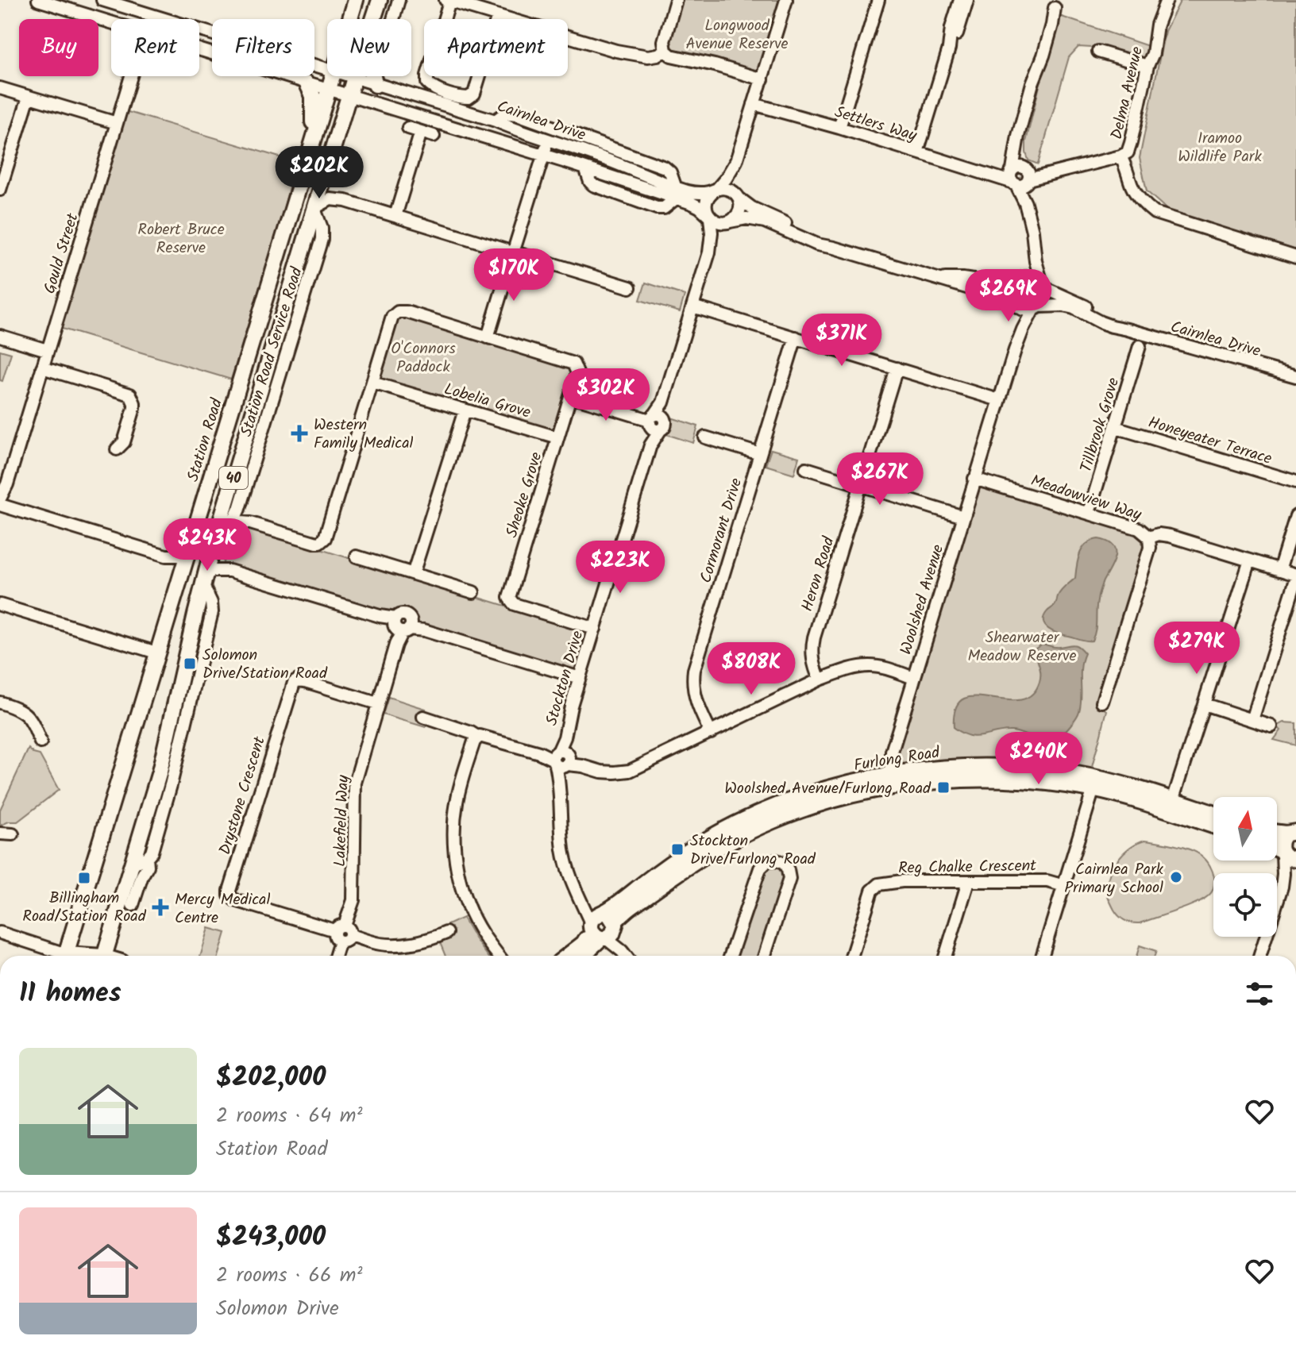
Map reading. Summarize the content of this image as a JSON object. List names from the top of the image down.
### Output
{
  "streets": {
    "main road": ["Station Road", "40", "Furlong Road"],
    "street": [
      "Delma Avenue",
      "Cairnlea Drive",
      "Settlers Way",
      "Gould Street",
      "Station Road Service Road",
      "Lobelia Grove",
      "Tillbrook Grove",
      "Honeyeater Terrace",
      "Sheoke Grove",
      "Meadowview Way",
      "Cormorant Drive",
      "Heron Road",
      "Woolshed Avenue",
      "Stockton Drive",
      "Drystone Crescent",
      "Lakefield Way",
      "Reg Chalke Crescent"
    ]
  },
  "crossings": [
    ["Delma Avenue", "Settlers Way"],
    ["Cairnlea Drive", "Station Road"],
    ["Cairnlea Drive", "40"],
    ["Cairnlea Drive", "Woolshed Avenue"],
    ["Station Road Service Road", "40"],
    ["Lobelia Grove", "Sheoke Grove"],
    ["Tillbrook Grove", "Honeyeater Terrace"],
    ["Tillbrook Grove", "Meadowview Way"],
    ["Sheoke Grove", "Stockton Drive"],
    ["Meadowview Way", "Woolshed Avenue"],
    ["Woolshed Avenue", "Furlong Road"],
    ["Stockton Drive", "Furlong Road"],
    ["Drystone Crescent", "Lakefield Way"]
  ],
  "parks": [
    "Longwood Avenue Reserve",
    "Iramoo Wildlife Park",
    "Robert Bruce Reserve",
    "O'Connors Paddock",
    "Shearwater Meadow Reserve"
  ],
  "places": {
    "health": ["Western Family Medical", "Mercy Medical Centre"],
    "transit": [
      "Solomon Drive/Station Road",
      "Woolshed Avenue/Furlong Road",
      "Stockton Drive/Furlong Road",
      "Billingham Road/Station Road"
    ],
    "other": ["Cairnlea Park Primary School"]
  },
  "north": "top",
  "page": {
    "chip": [
      "Buy",
      "Rent",
      "Filters",
      "New",
      "Apartment"
    ],
    "price": [
      "$202K",
      "$170K",
      "$269K",
      "$371K",
      "$302K",
      "$267K",
      "$243K",
      "$223K",
      "$279K",
      "$808K",
      "$240K"
    ],
    "heading": "11 homes",
    "list": [
      {
        "name": "$202,000",
        "note": "2 rooms · 64 m² · Station Road"
      },
      {
        "name": "$243,000",
        "note": "2 rooms · 66 m² · Solomon Drive"
      }
    ]
  }
}
